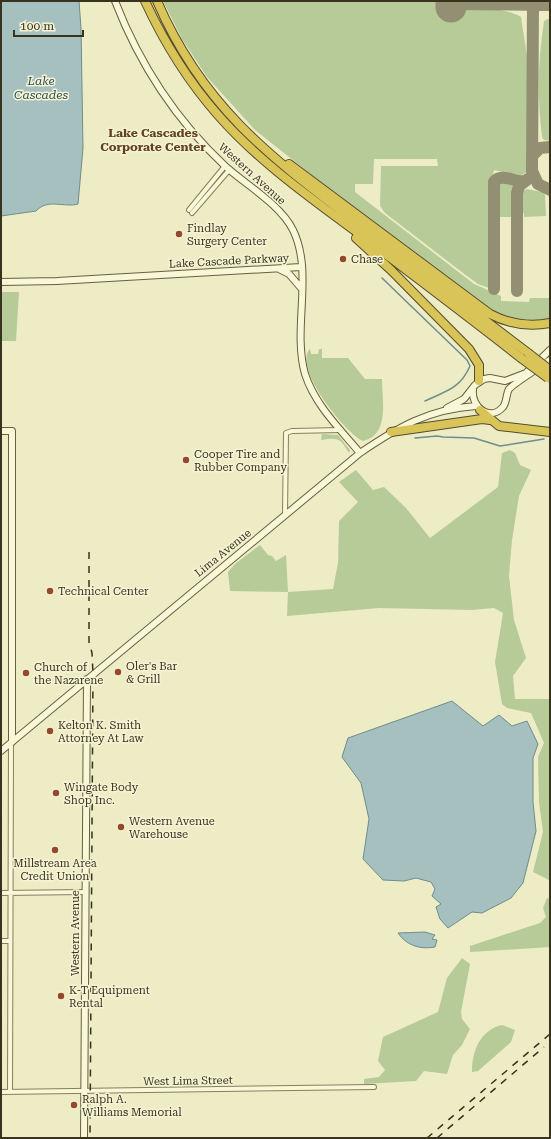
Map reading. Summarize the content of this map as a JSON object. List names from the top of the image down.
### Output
{
  "streets": {
    "main road": ["Western Avenue", "Lake Cascade Parkway", "Lima Avenue"],
    "street": ["West Lima Street"]
  },
  "crossings": [
    ["Western Avenue", "Lake Cascade Parkway"],
    ["Western Avenue", "Lima Avenue"],
    ["Western Avenue", "West Lima Street"],
    ["Lake Cascade Parkway", "Lima Avenue"]
  ],
  "districts": ["Lake Cascades Corporate Center"],
  "water": ["Lake Cascades"],
  "places": [
    "Findlay Surgery Center",
    "Chase",
    "Cooper Tire and Rubber Company",
    "Technical Center",
    "Oler's Bar & Grill",
    "Church of the Nazarene",
    "Kelton K. Smith Attorney At Law",
    "Wingate Body Shop Inc.",
    "Western Avenue Warehouse",
    "Millstream Area Credit Union",
    "K-T Equipment Rental",
    "Ralph A. Williams Memorial"
  ],
  "scale_bar": "100 m"
}
